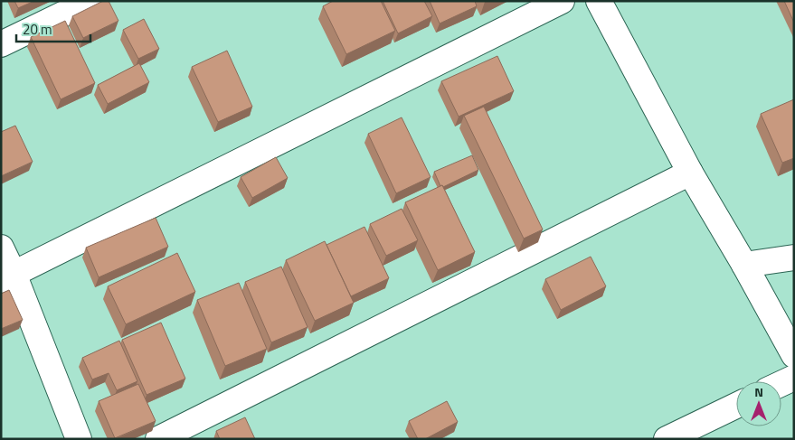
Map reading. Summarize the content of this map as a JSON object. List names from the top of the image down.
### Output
{
  "scale_bar": "20 m",
  "north": "top"
}
